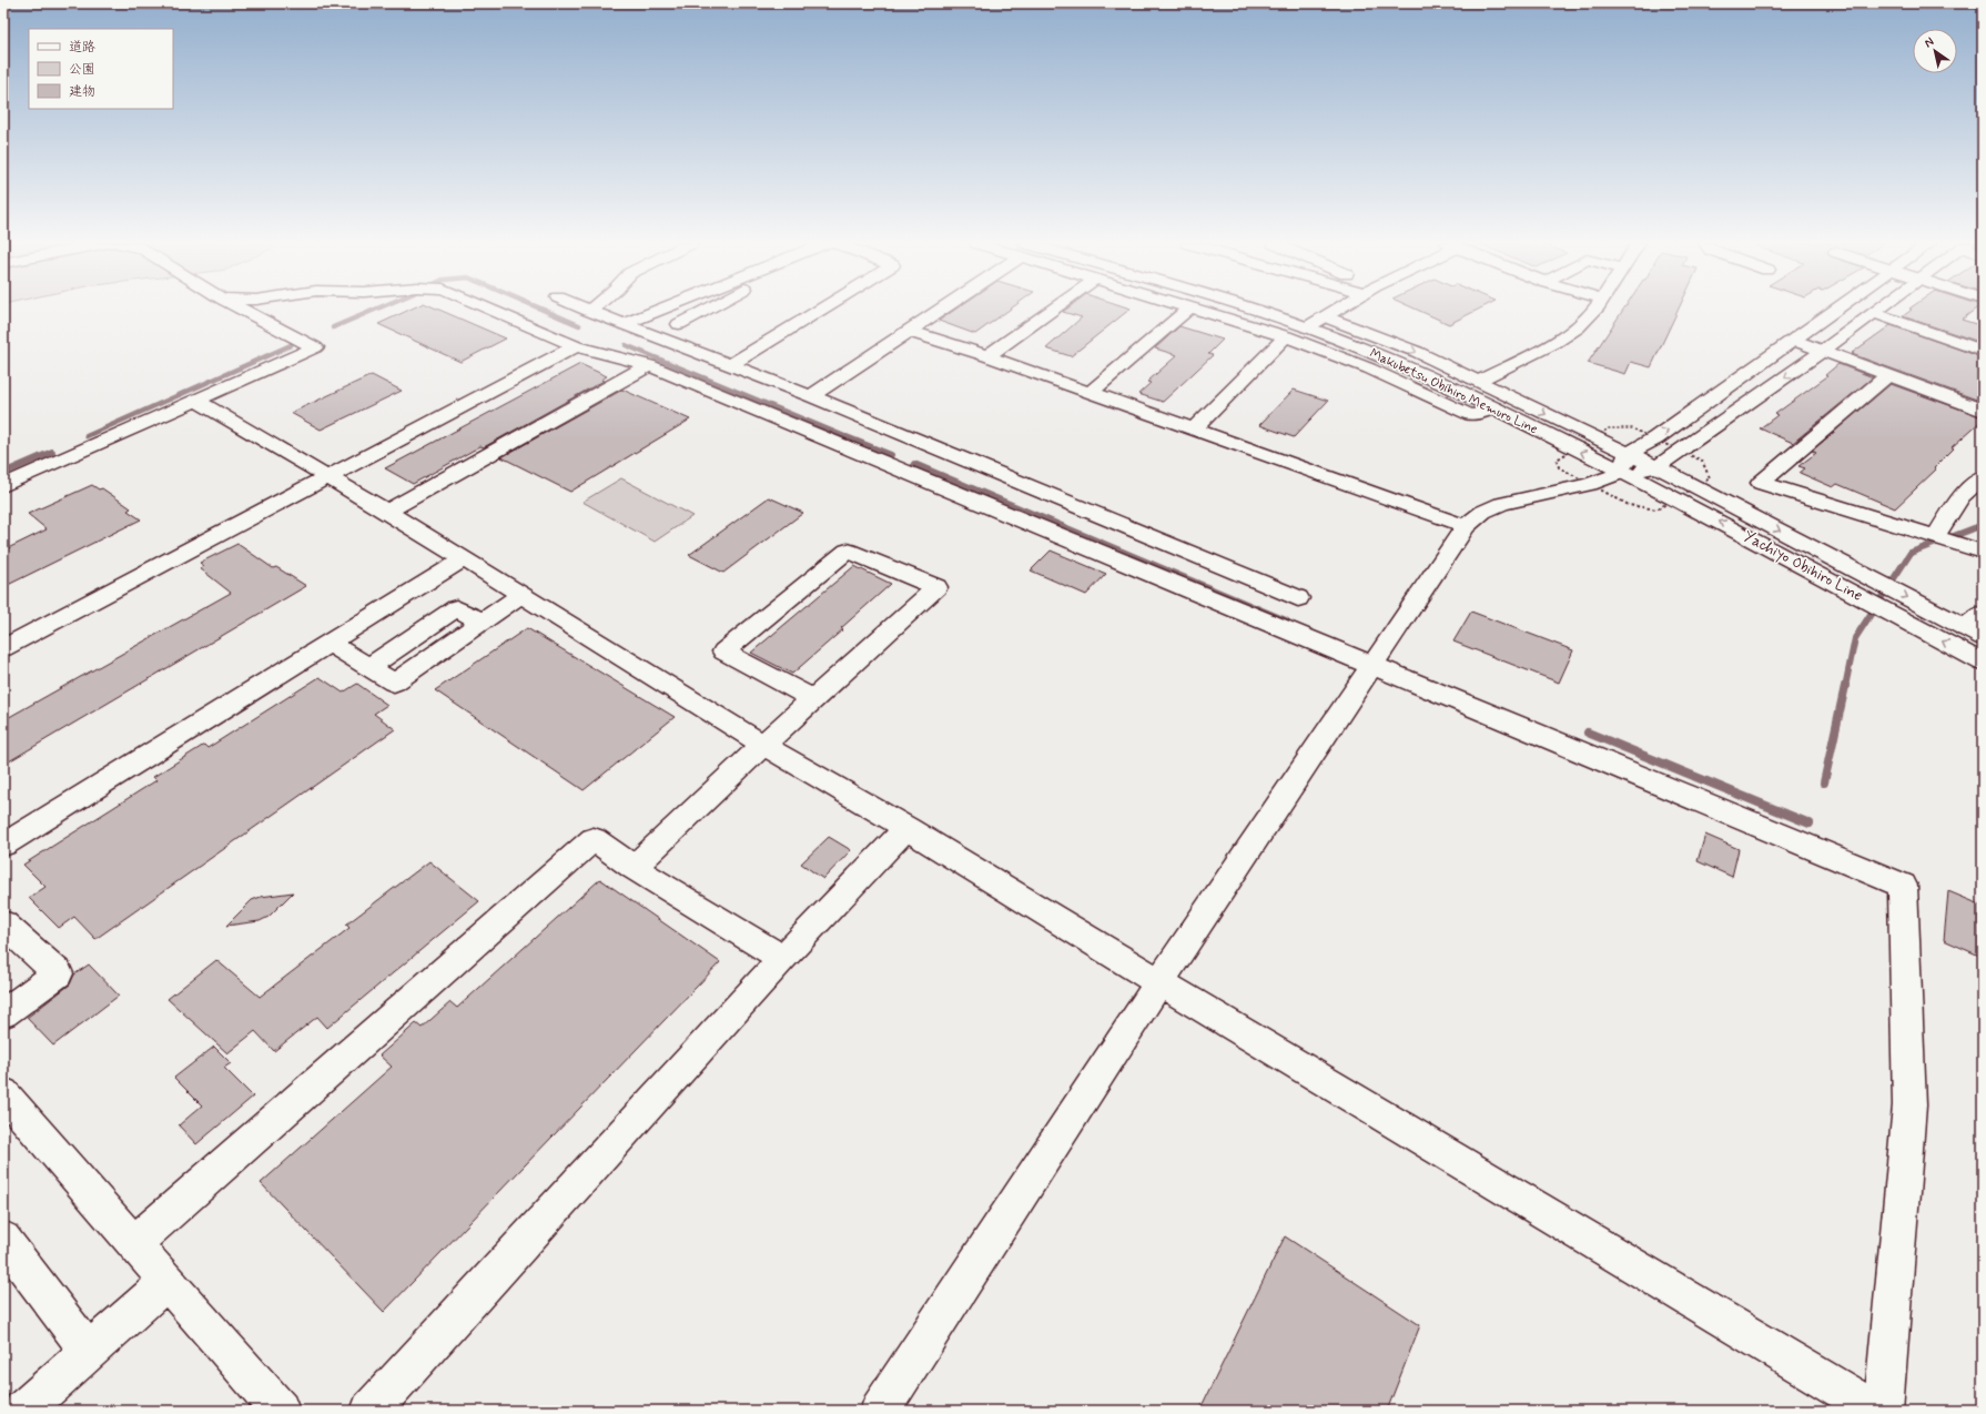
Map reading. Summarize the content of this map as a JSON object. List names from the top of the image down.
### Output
{
  "streets": {
    "street": ["Makubetsu Obihiro Memuro Line", "Yachiyo Obihiro Line"]
  },
  "crossings": [
    ["Makubetsu Obihiro Memuro Line", "Yachiyo Obihiro Line"]
  ],
  "legend": ["道路", "公園", "建物"],
  "north": "top left"
}
